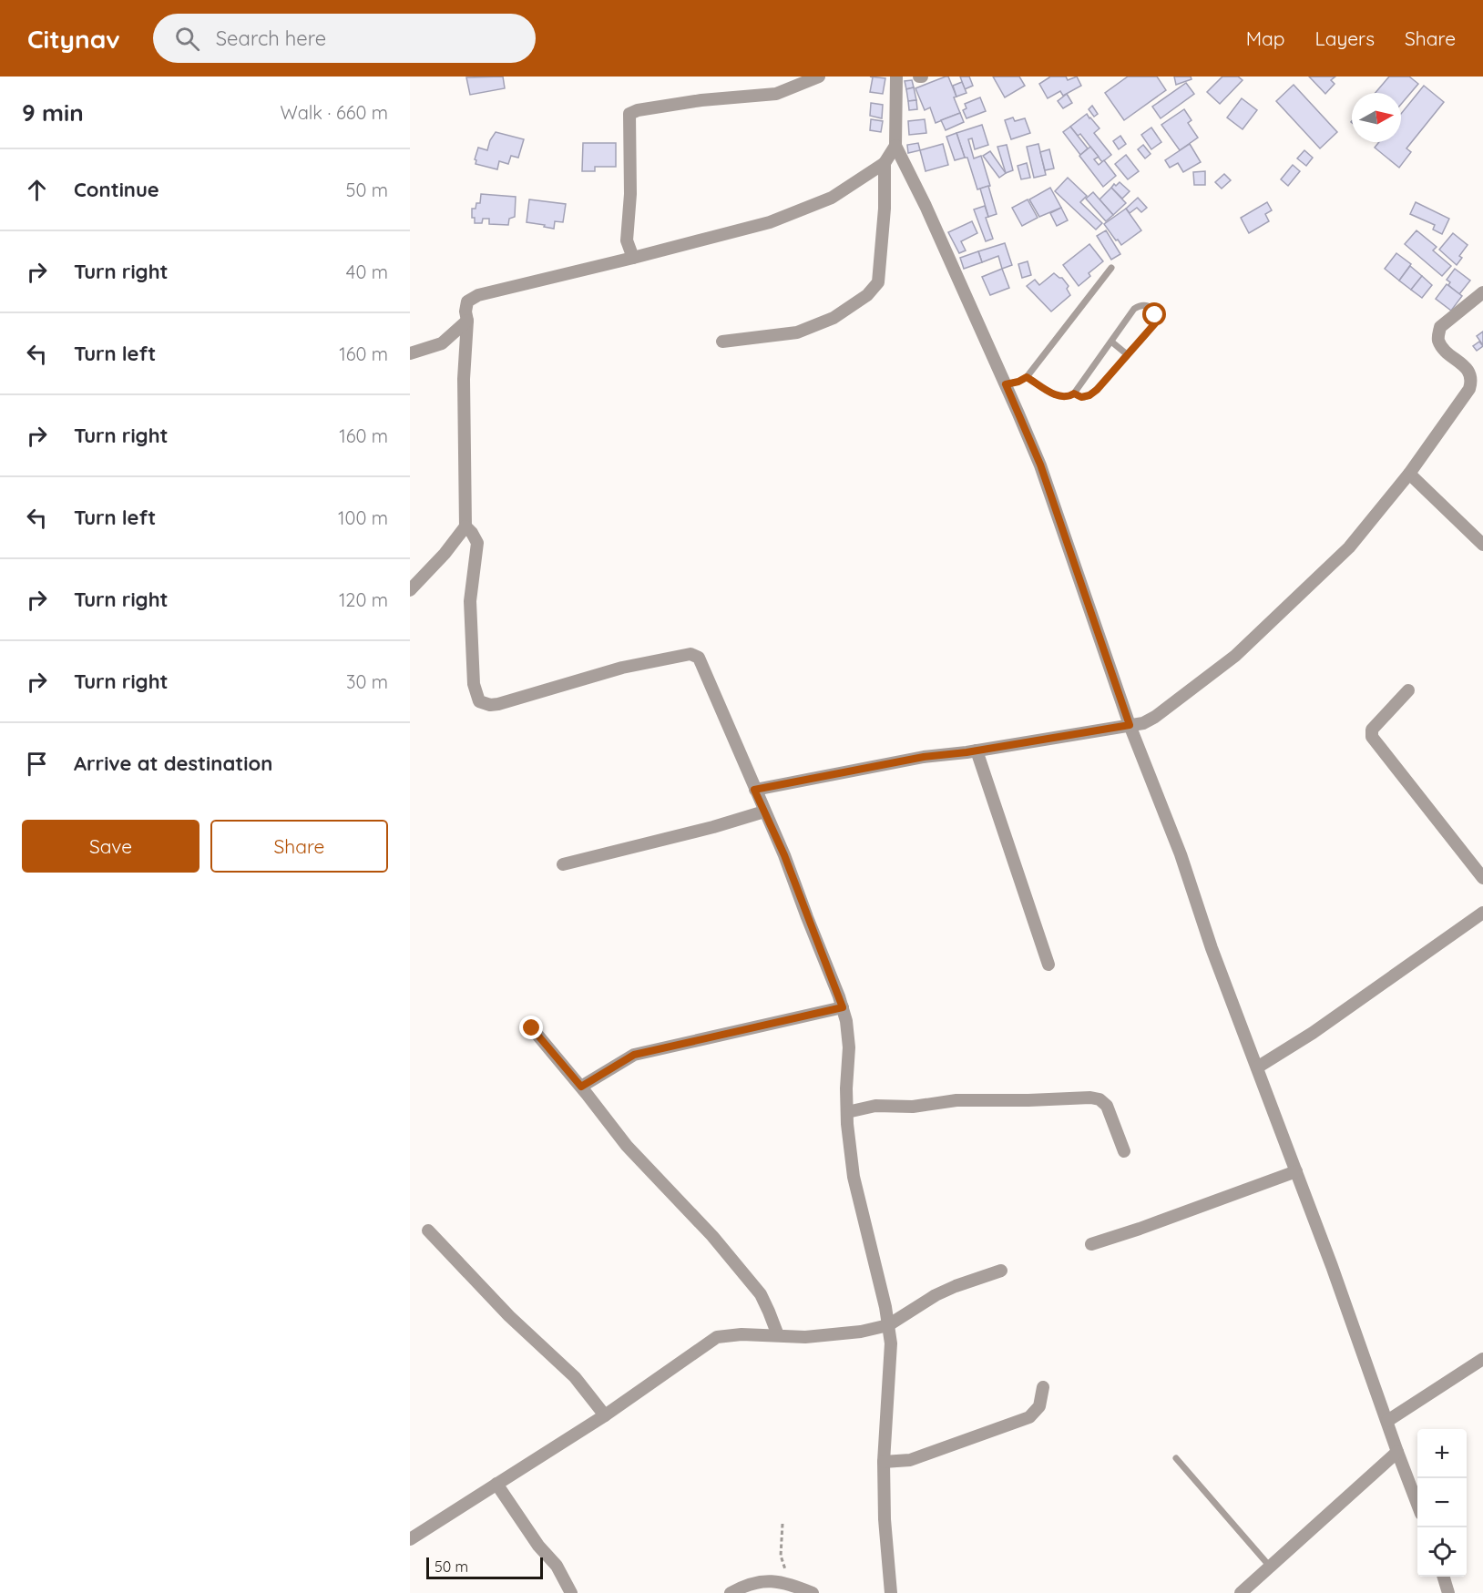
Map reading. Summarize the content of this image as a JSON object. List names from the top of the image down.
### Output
{
  "scale_bar": "50 m",
  "north": "right",
  "page": {
    "header": "Citynav",
    "search": "Search here",
    "nav": ["Map", "Layers", "Share"],
    "heading": ["9 min", "Walk · 660 m"],
    "list": [
      ["Continue", "50 m"],
      ["Turn right", "40 m"],
      ["Turn left", "160 m"],
      ["Turn right", "160 m"],
      ["Turn left", "100 m"],
      ["Turn right", "120 m"],
      ["Turn right", "30 m"],
      "Arrive at destination"
    ],
    "buttons": ["Save", "Share"],
    "map_buttons": ["+", "−"],
    "scale": "50 m"
  }
}
